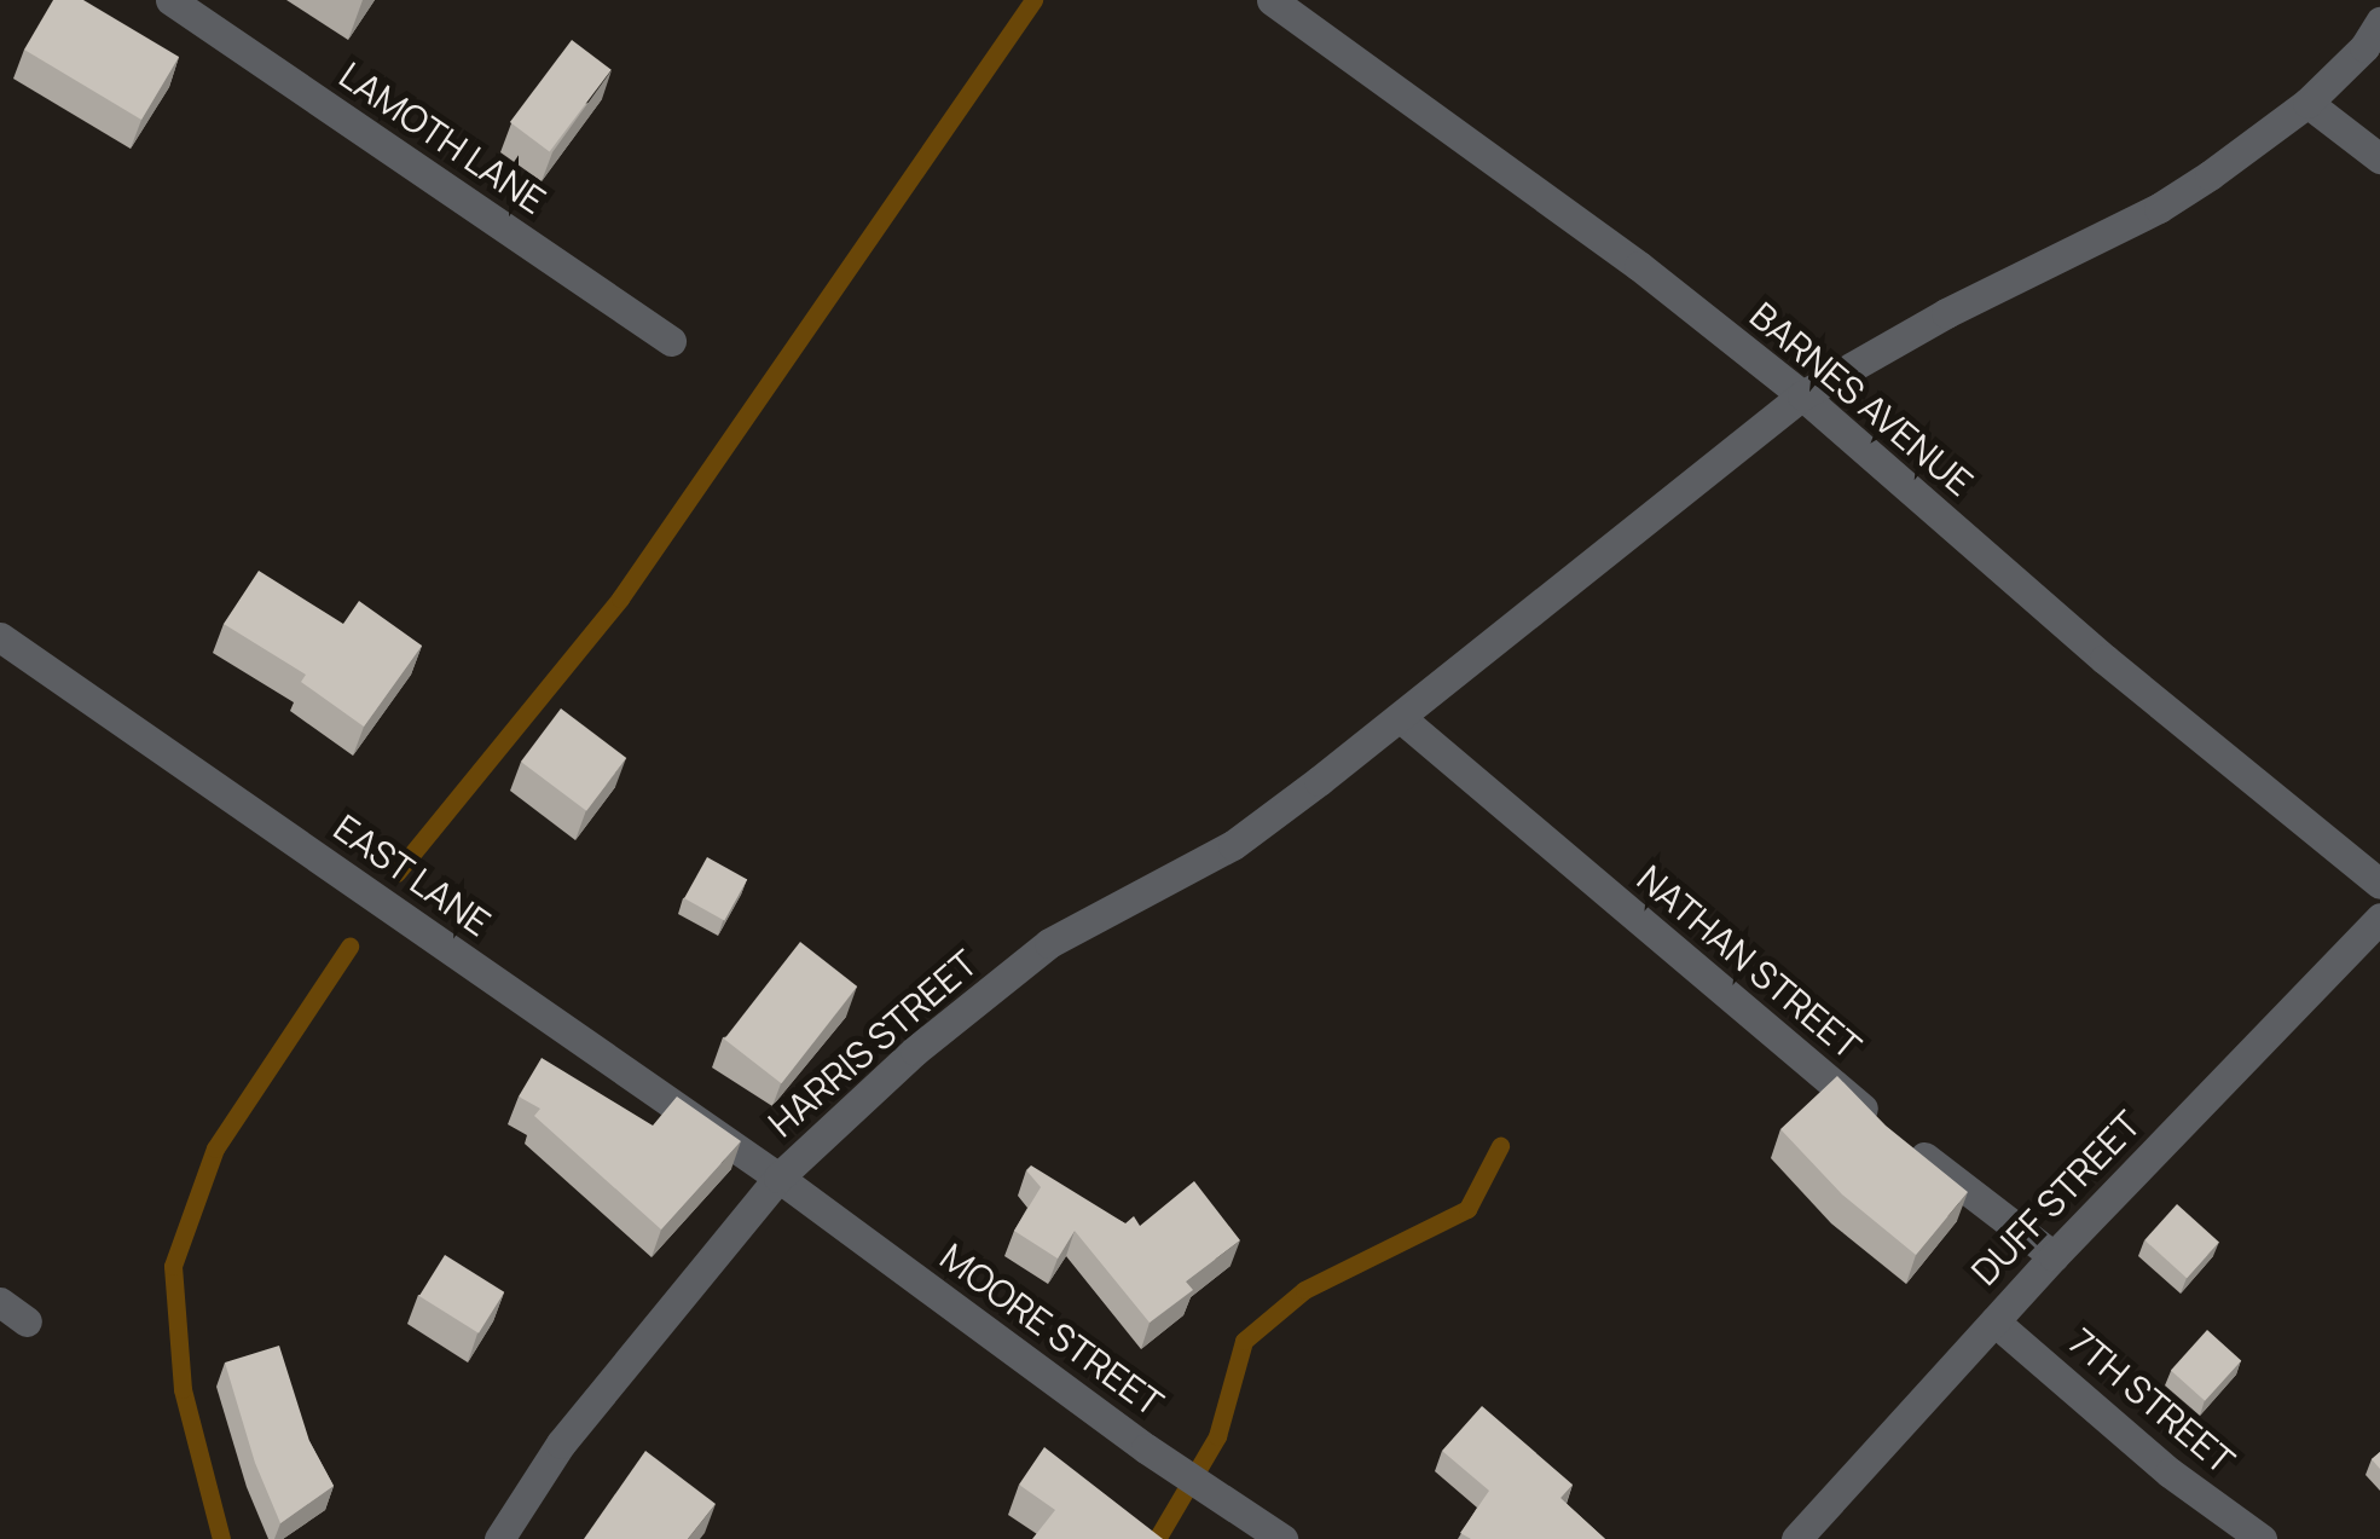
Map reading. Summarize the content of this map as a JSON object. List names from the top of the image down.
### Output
{
  "streets": {
    "street": [
      "LAMOTH LANE",
      "BARNES AVENUE",
      "EAST LANE",
      "NATHAN STREET",
      "HARRIS STREET",
      "DUFF STREET",
      "MOORE STREET",
      "7TH STREET"
    ]
  },
  "crossings": [
    ["BARNES AVENUE", "HARRIS STREET"],
    ["EAST LANE", "HARRIS STREET"],
    ["EAST LANE", "MOORE STREET"],
    ["NATHAN STREET", "HARRIS STREET"],
    ["NATHAN STREET", "DUFF STREET"],
    ["HARRIS STREET", "MOORE STREET"],
    ["DUFF STREET", "7TH STREET"]
  ]
}
